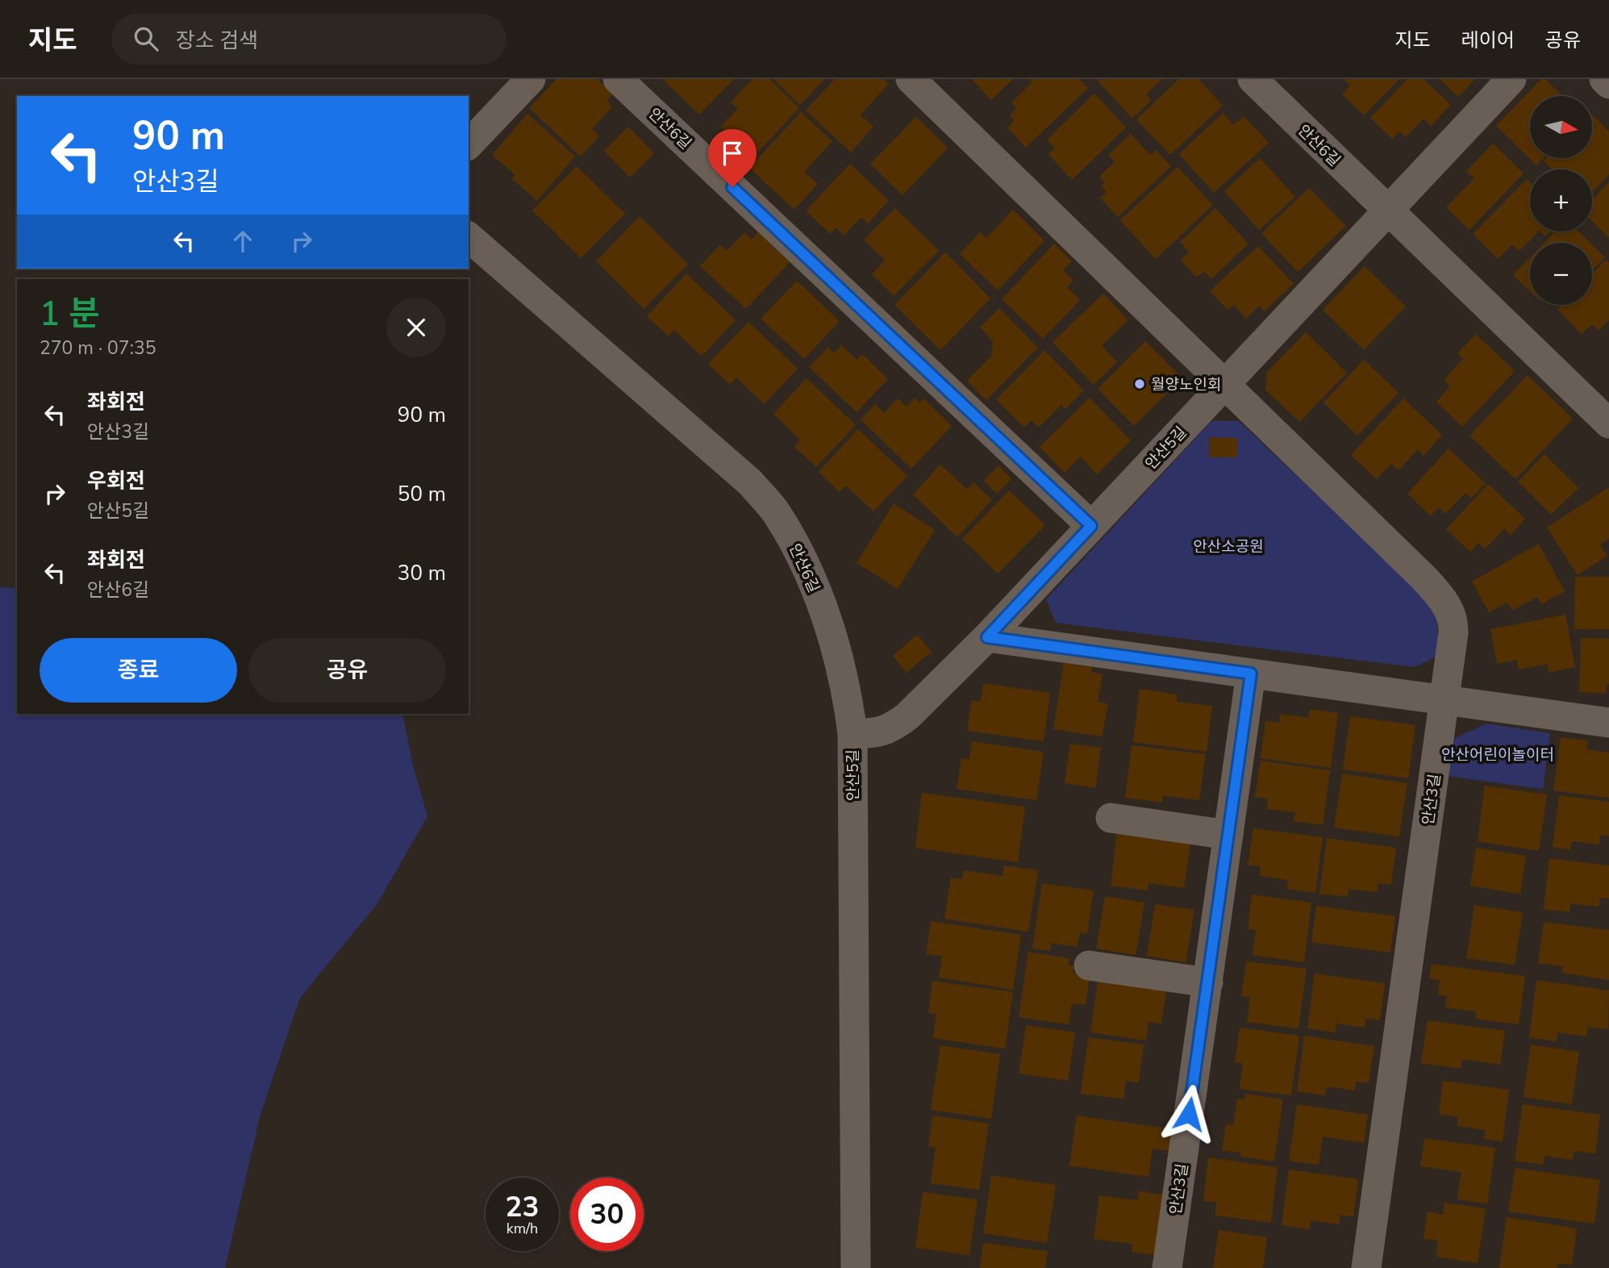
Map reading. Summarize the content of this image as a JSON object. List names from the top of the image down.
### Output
{
  "streets": {
    "street": ["안산6길", "안산5길", "안산3길"]
  },
  "crossings": [
    ["안산6길", "안산5길"]
  ],
  "parks": ["안산소공원", "안산어린이놀이터"],
  "places": ["월양노인회"],
  "north": "right",
  "page": {
    "header": "지도",
    "search": "장소 검색",
    "nav": ["지도", "레이어", "공유"],
    "map_buttons": ["+", "−"],
    "turn": ["90 m", "안산3길"],
    "heading": ["1 분", "270 m · 07:35"],
    "list": [
      {
        "name": "좌회전",
        "note": "안산3길",
        "value": "90 m"
      },
      {
        "name": "우회전",
        "note": "안산5길",
        "value": "50 m"
      },
      {
        "name": "좌회전",
        "note": "안산6길",
        "value": "30 m"
      }
    ],
    "buttons": ["종료", "공유"],
    "speed": "23 km/h",
    "limit": "30"
  }
}
